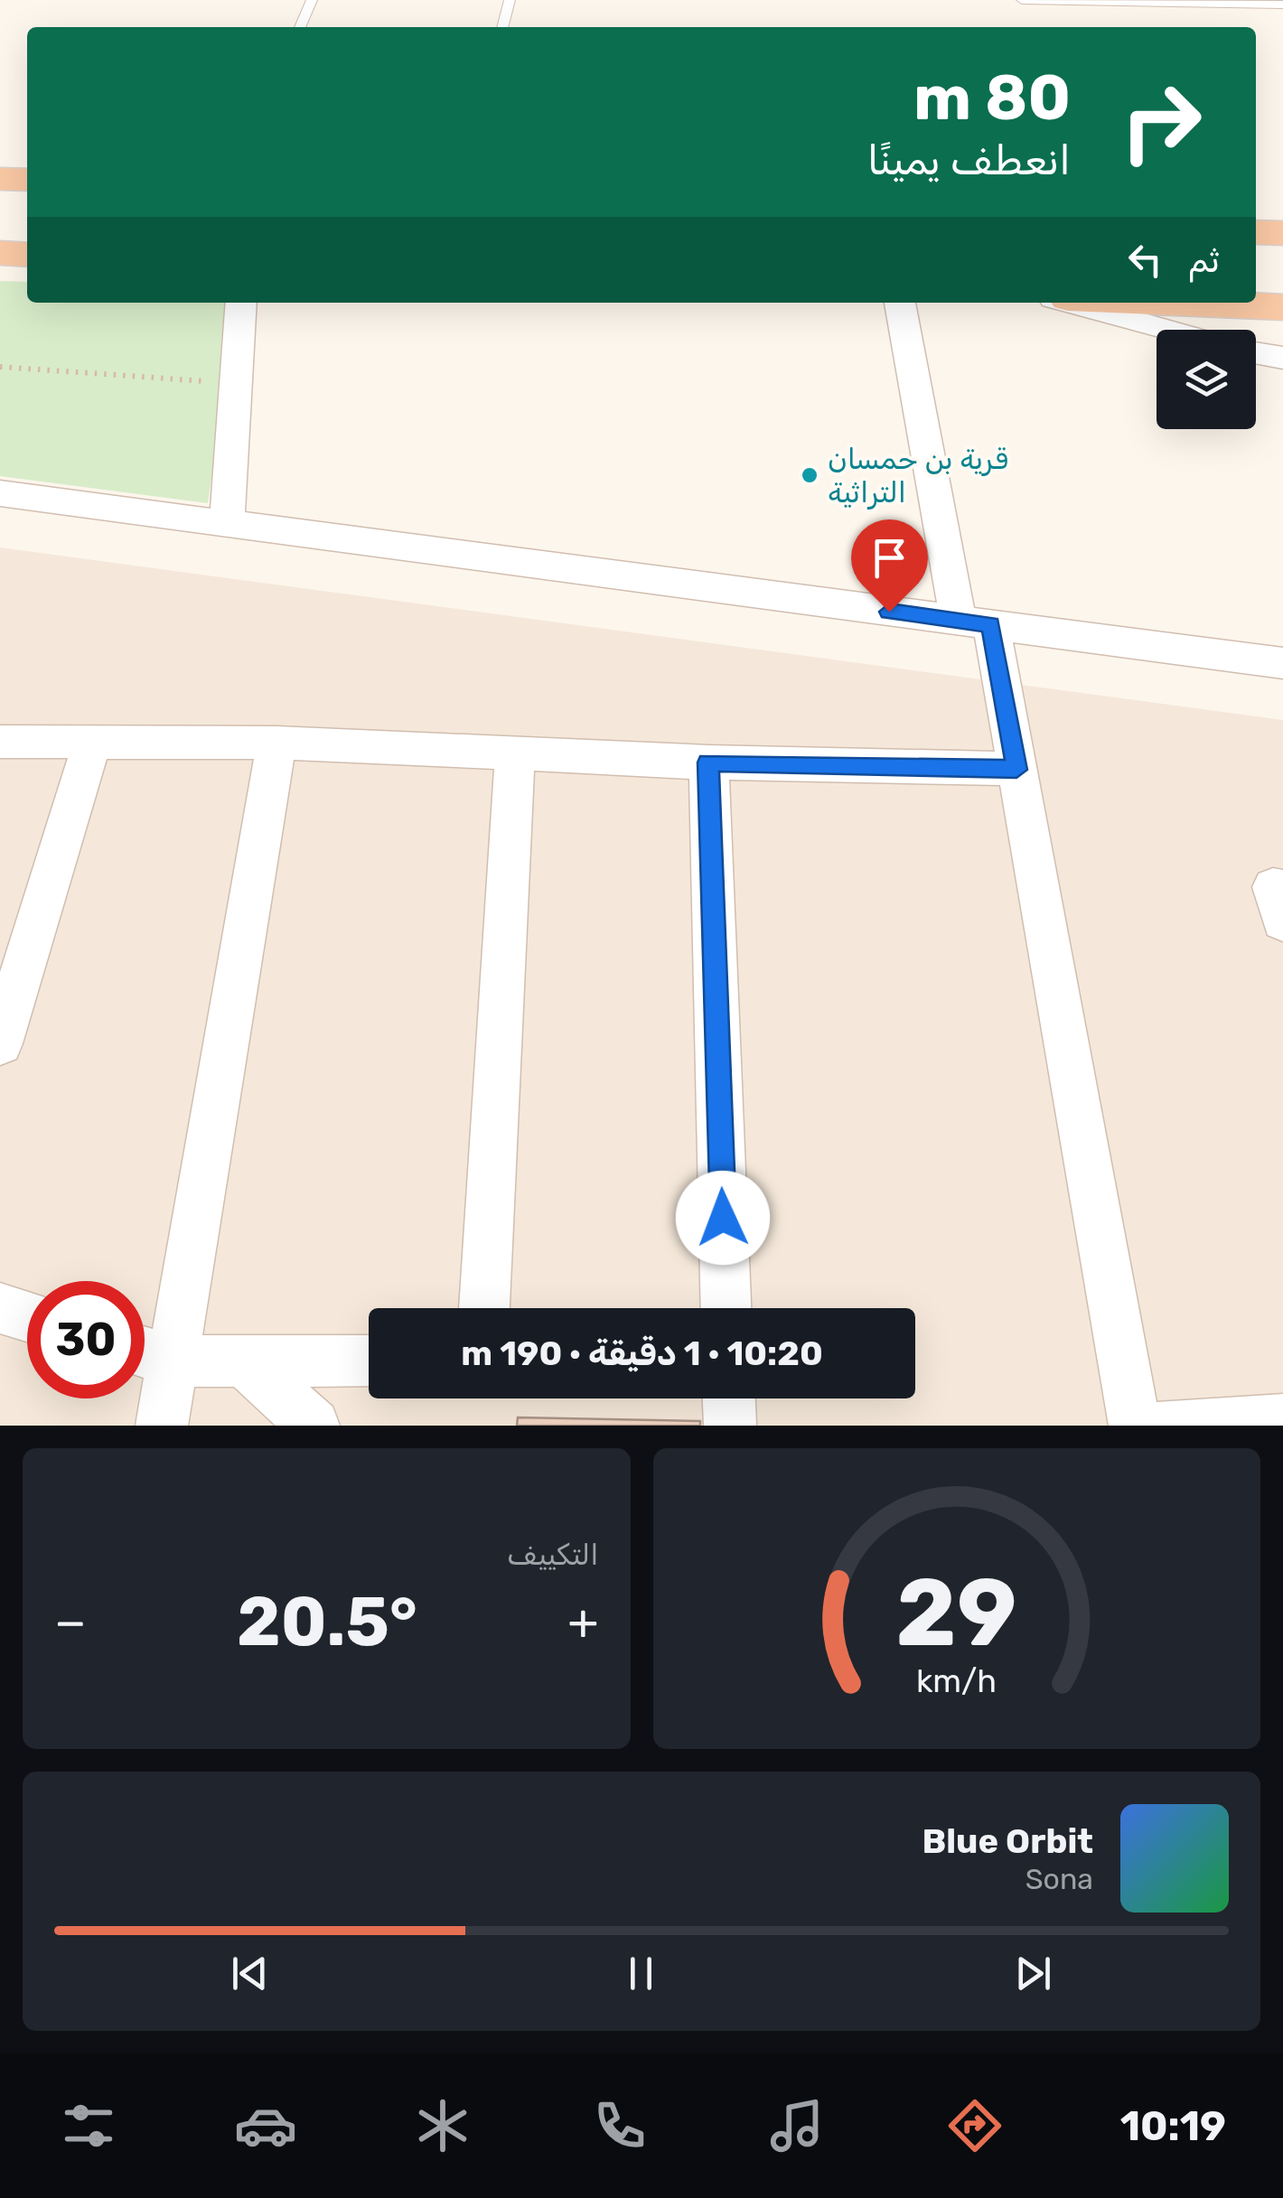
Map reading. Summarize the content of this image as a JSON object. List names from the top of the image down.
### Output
{
  "places": ["قرية بن حمسان التراثية"],
  "page": {
    "turn": ["80 m", "انعطف يمينًا"],
    "then": "ثم",
    "limit": "30",
    "trip": "10:20 · 1 دقيقة · 190 m",
    "tile": "التكييف",
    "heat": ["−", "20.5°", "+"],
    "song": ["Blue Orbit", "Sona"],
    "tabs": "10:19",
    "gauge": ["29", "km/h"]
  }
}
